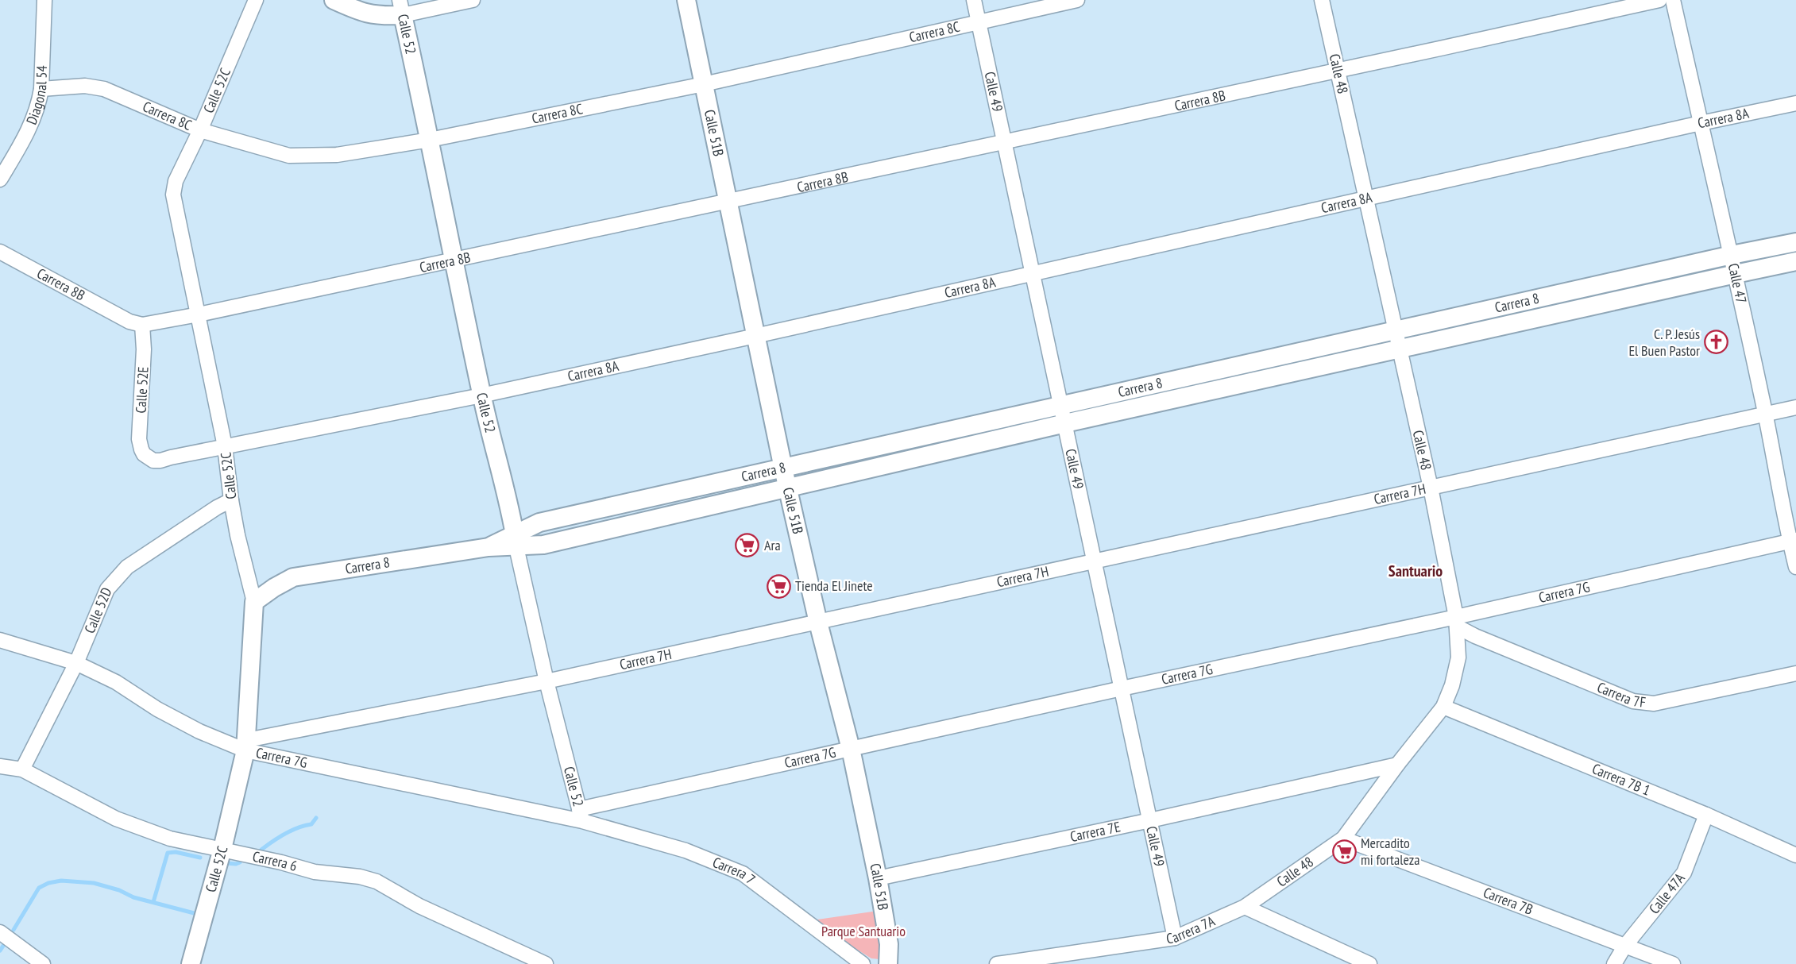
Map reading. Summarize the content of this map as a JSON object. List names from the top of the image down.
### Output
{
  "streets": {
    "street": [
      "Carrera 8C",
      "Calle 52",
      "Calle 48",
      "Calle 52C",
      "Calle 49",
      "Diagonal 54",
      "Carrera 8B",
      "Carrera 8A",
      "Calle 51B",
      "Calle 47",
      "Carrera 8",
      "Calle 52E",
      "Carrera 7H",
      "Carrera 7G",
      "Calle 52D",
      "Carrera 7F",
      "Carrera 7B 1",
      "Carrera 7E",
      "Carrera 6",
      "Carrera 7",
      "Calle 47A",
      "Carrera 7B",
      "Carrera 7A"
    ]
  },
  "crossings": [
    ["Carrera 8C", "Calle 52"],
    ["Carrera 8C", "Calle 52C"],
    ["Carrera 8C", "Calle 49"],
    ["Carrera 8C", "Diagonal 54"],
    ["Carrera 8C", "Calle 51B"],
    ["Calle 52", "Carrera 8B"],
    ["Calle 52", "Carrera 8A"],
    ["Calle 52", "Carrera 8"],
    ["Calle 52", "Carrera 7H"],
    ["Calle 52", "Carrera 7G"],
    ["Calle 52", "Carrera 7"],
    ["Calle 48", "Carrera 8B"],
    ["Calle 48", "Carrera 8A"],
    ["Calle 48", "Carrera 8"],
    ["Calle 48", "Carrera 7H"],
    ["Calle 48", "Carrera 7G"],
    ["Calle 48", "Carrera 7F"],
    ["Calle 48", "Carrera 7B 1"],
    ["Calle 48", "Carrera 7E"],
    ["Calle 48", "Carrera 7B"],
    ["Calle 48", "Carrera 7A"],
    ["Calle 52C", "Carrera 8B"],
    ["Calle 52C", "Carrera 8A"],
    ["Calle 52C", "Carrera 8"],
    ["Calle 52C", "Carrera 7H"],
    ["Calle 52C", "Carrera 7G"],
    ["Calle 52C", "Calle 52D"],
    ["Calle 52C", "Carrera 6"],
    ["Calle 49", "Carrera 8B"],
    ["Calle 49", "Carrera 8A"],
    ["Calle 49", "Carrera 8"],
    ["Calle 49", "Carrera 7H"],
    ["Calle 49", "Carrera 7G"],
    ["Calle 49", "Carrera 7E"],
    ["Calle 49", "Carrera 7A"],
    ["Carrera 8B", "Calle 51B"],
    ["Carrera 8B", "Calle 52E"],
    ["Carrera 8A", "Calle 51B"],
    ["Carrera 8A", "Calle 47"],
    ["Carrera 8A", "Calle 52E"],
    ["Calle 51B", "Carrera 8"],
    ["Calle 51B", "Carrera 7H"],
    ["Calle 51B", "Carrera 7G"],
    ["Calle 51B", "Carrera 7E"],
    ["Calle 47", "Carrera 8"],
    ["Calle 47", "Carrera 7H"],
    ["Calle 47", "Carrera 7G"],
    ["Carrera 7H", "Carrera 7G"],
    ["Carrera 7G", "Calle 52D"],
    ["Carrera 7G", "Carrera 7F"],
    ["Carrera 7G", "Carrera 7"],
    ["Calle 52D", "Carrera 6"],
    ["Carrera 7B 1", "Calle 47A"],
    ["Calle 47A", "Carrera 7B"]
  ],
  "districts": ["Santuario"],
  "parks": ["Parque Santuario"],
  "places": {
    "church": ["C. P. Jesús El Buen Pastor"],
    "supermarket": ["Ara", "Tienda El Jinete", "Mercadito mi fortaleza"]
  }
}
